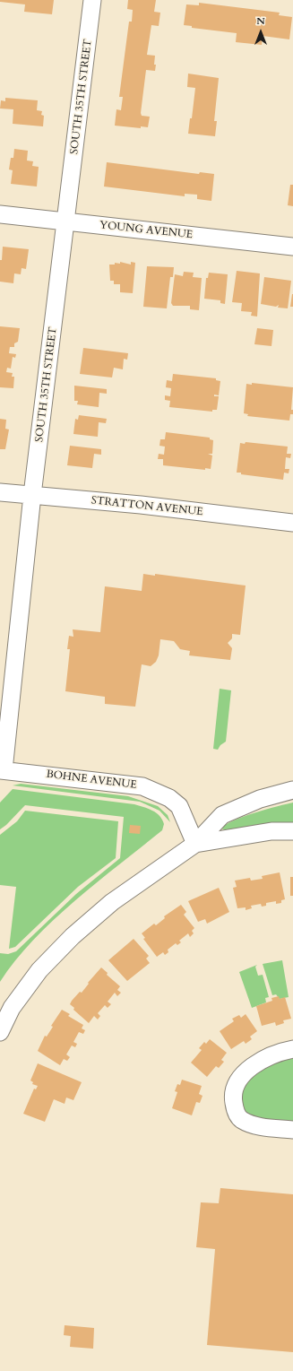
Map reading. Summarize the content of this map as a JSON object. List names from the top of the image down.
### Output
{
  "streets": {
    "street": [
      "SOUTH 35TH STREET",
      "YOUNG AVENUE",
      "STRATTON AVENUE",
      "BOHNE AVENUE"
    ]
  },
  "crossings": [
    ["SOUTH 35TH STREET", "YOUNG AVENUE"],
    ["SOUTH 35TH STREET", "STRATTON AVENUE"],
    ["SOUTH 35TH STREET", "BOHNE AVENUE"]
  ],
  "north": "top"
}
